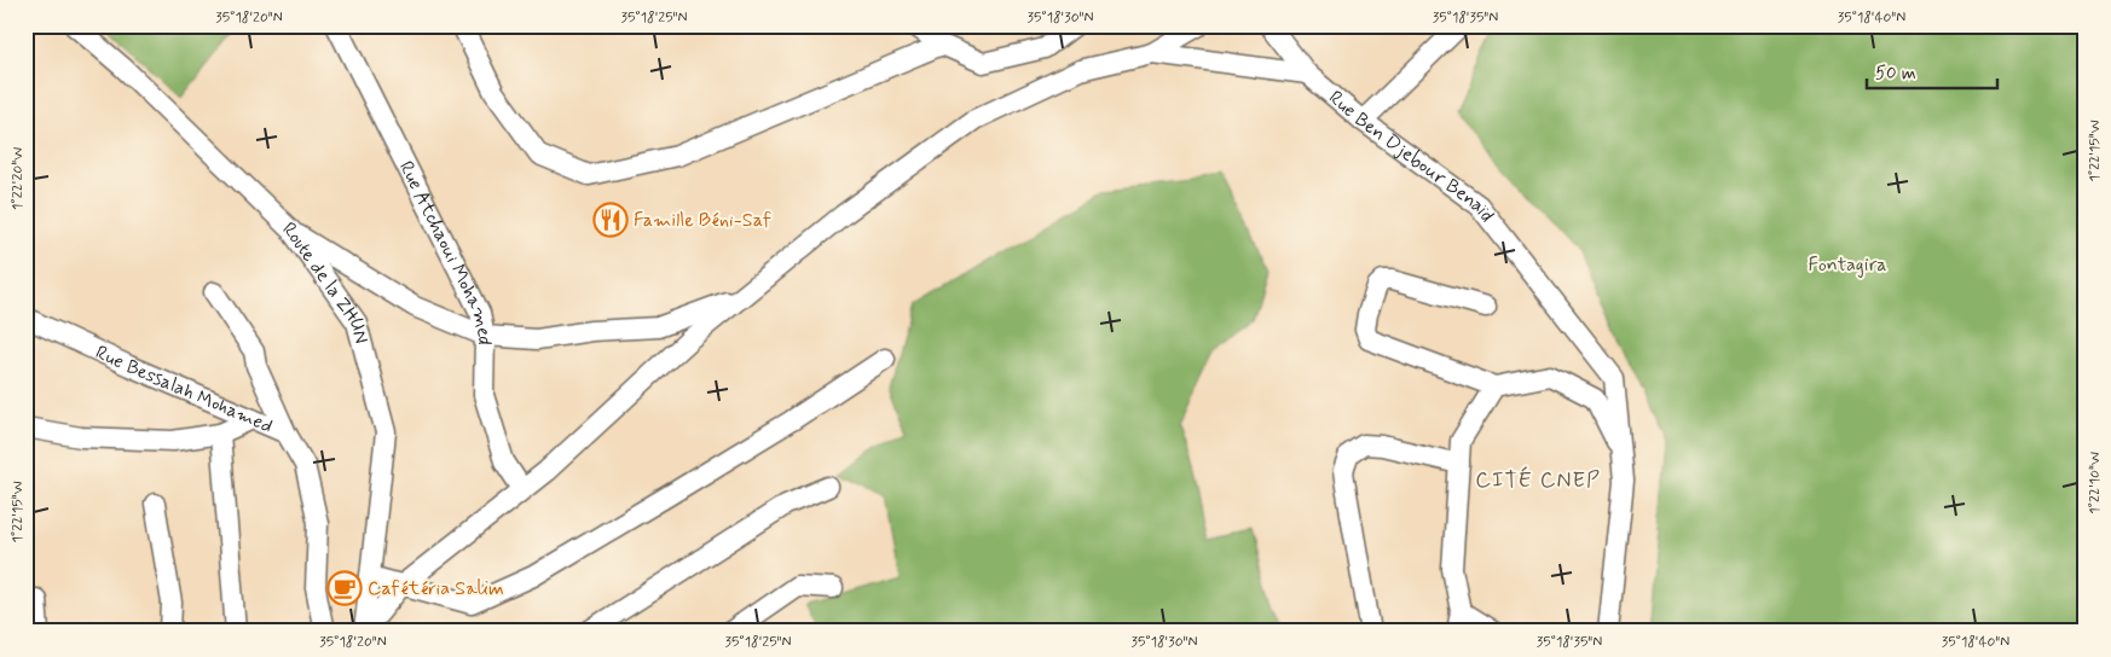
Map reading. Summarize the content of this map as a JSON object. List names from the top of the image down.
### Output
{
  "streets": {
    "street": [
      "Rue Ben Djebour Benaïd",
      "Rue Atchaoui Mohamed",
      "Route de la ZHUN",
      "Rue Bessalah Mohamed"
    ]
  },
  "districts": ["CITÉ CNEP"],
  "parks": ["Fontagira"],
  "places": {
    "restaurant": ["Famille Béni-Saf"],
    "cafe": ["Cafétéria Salim"]
  },
  "scale_bar": "50 m",
  "coordinates": [
    "35°18'20\"N",
    "35°18'25\"N",
    "35°18'30\"N",
    "35°18'35\"N",
    "35°18'40\"N",
    "1°22'15\"W",
    "1°22'20\"W",
    "1°22'10\"W"
  ]
}
